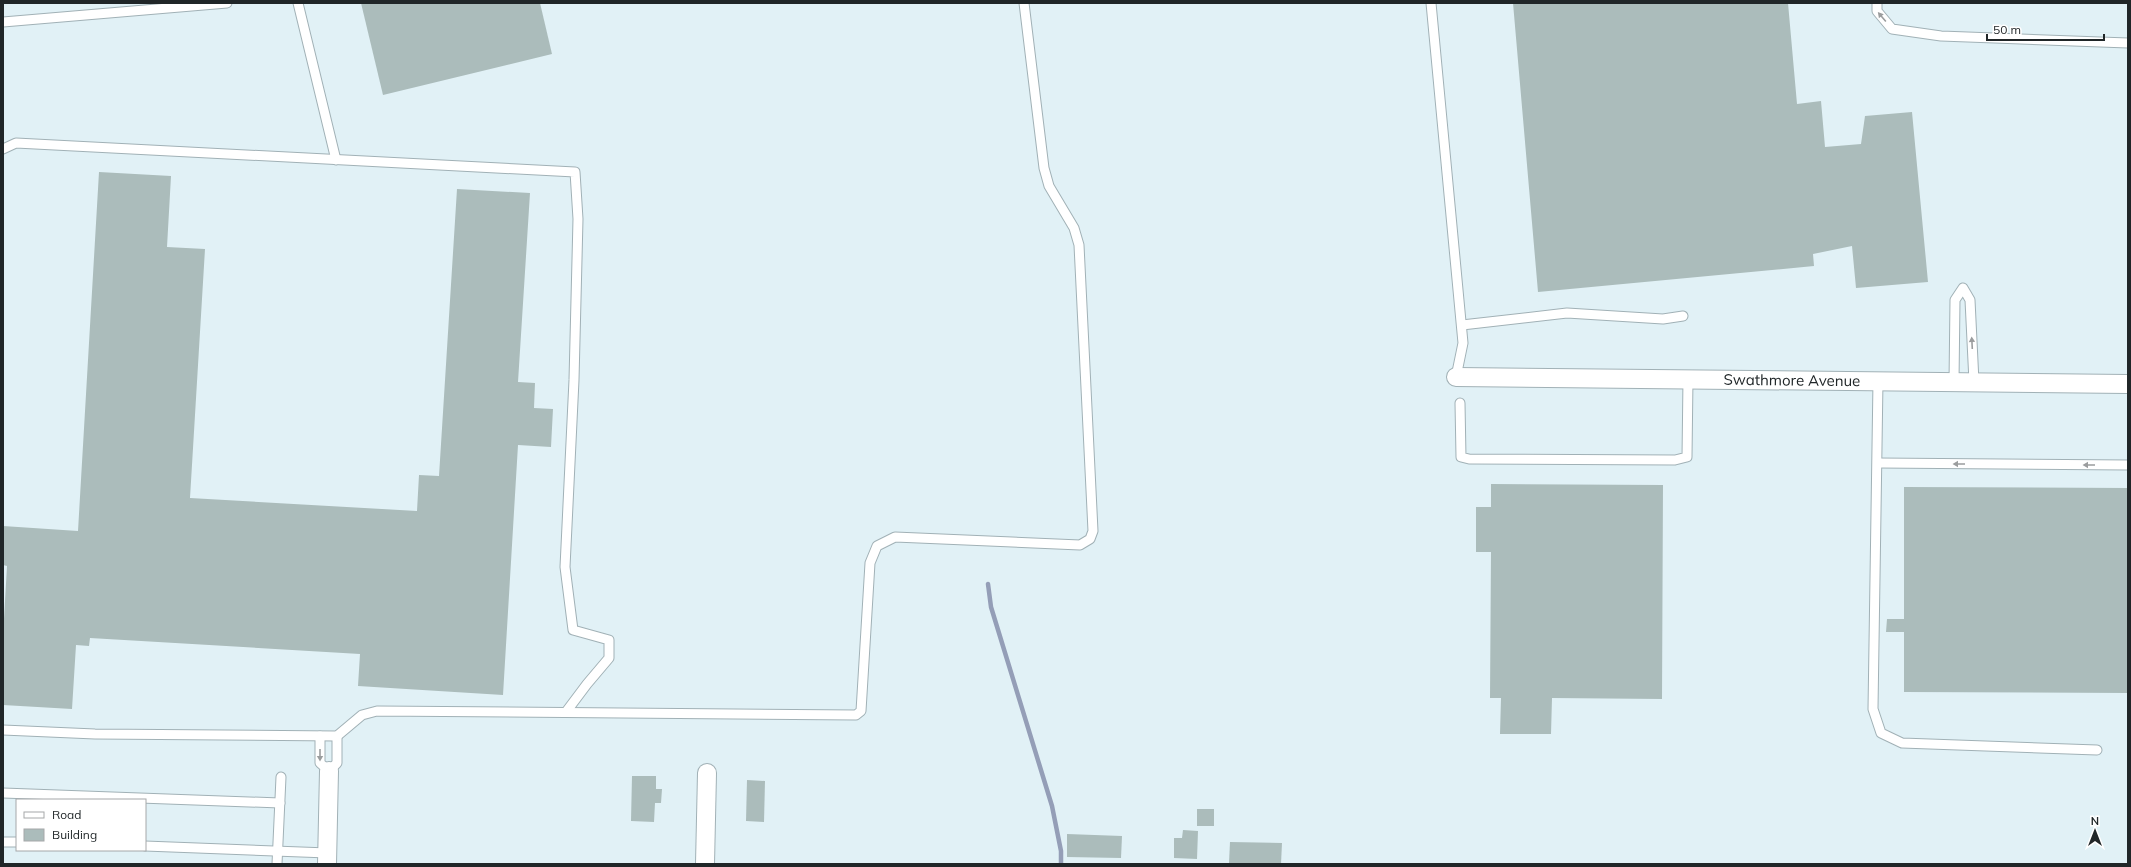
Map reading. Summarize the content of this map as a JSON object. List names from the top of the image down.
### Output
{
  "streets": {
    "street": ["Swathmore Avenue"]
  },
  "legend": ["Road", "Building"],
  "scale_bar": "50 m",
  "north": "top"
}
